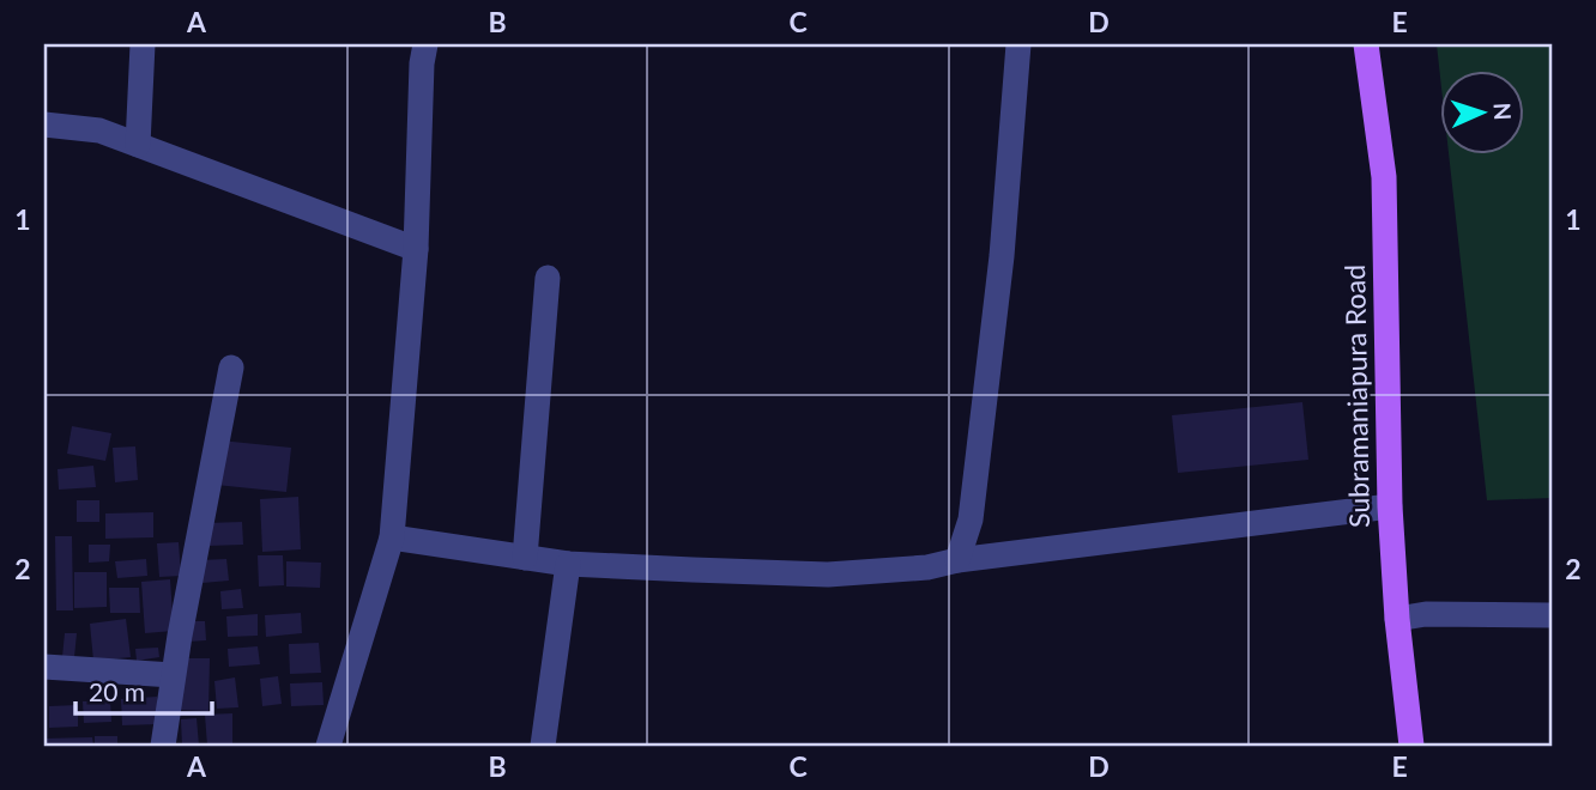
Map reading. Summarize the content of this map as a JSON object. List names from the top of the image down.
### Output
{
  "streets": {
    "main road": ["Subramaniapura Road"]
  },
  "scale_bar": "20 m",
  "north": "right",
  "grid": {
    "columns": [
      "A",
      "B",
      "C",
      "D",
      "E"
    ],
    "rows": ["1", "2"]
  }
}
